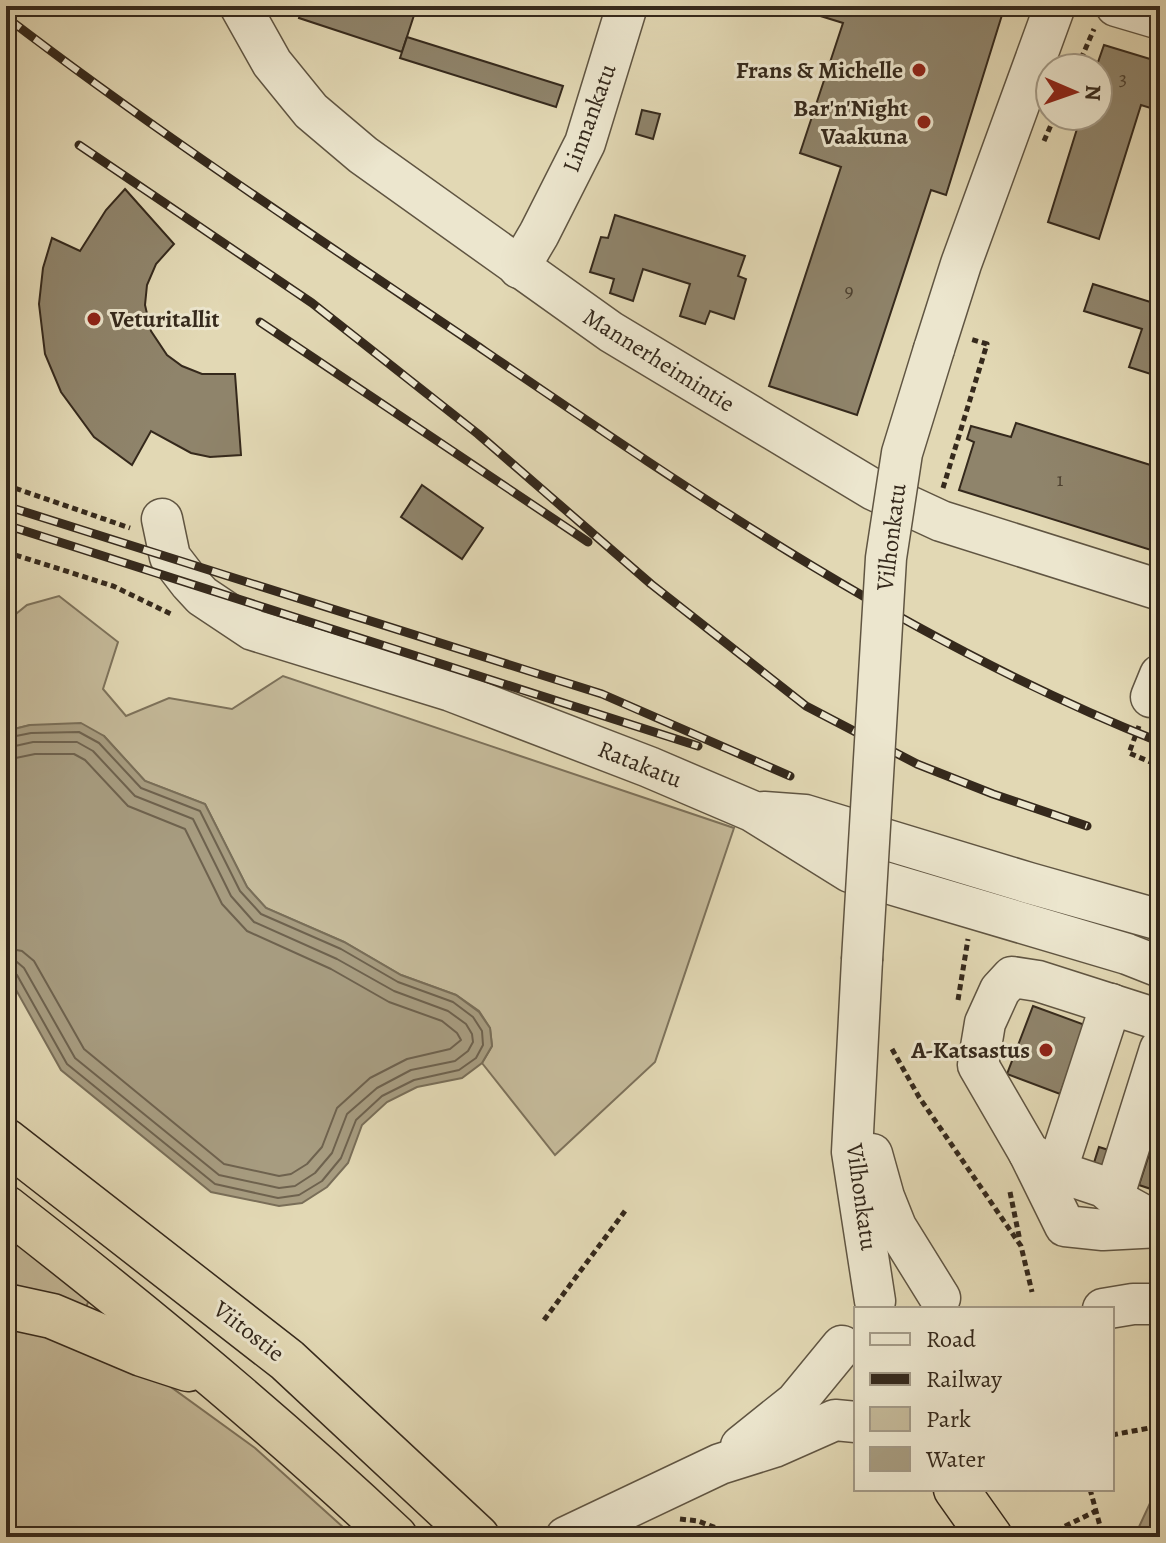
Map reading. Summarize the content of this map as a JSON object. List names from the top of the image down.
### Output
{
  "streets": {
    "highway": ["Viitostie"],
    "street": [
      "Linnankatu",
      "Mannerheimintie",
      "Vilhonkatu",
      "Ratakatu"
    ]
  },
  "crossings": [
    ["Linnankatu", "Mannerheimintie"]
  ],
  "places": [
    "Frans & Michelle",
    "Bar'n'Night Vaakuna",
    "Veturitallit",
    "A-Katsastus"
  ],
  "house_numbers": ["3", "9", "1"],
  "legend": [
    "Road",
    "Railway",
    "Park",
    "Water"
  ],
  "north": "right"
}
